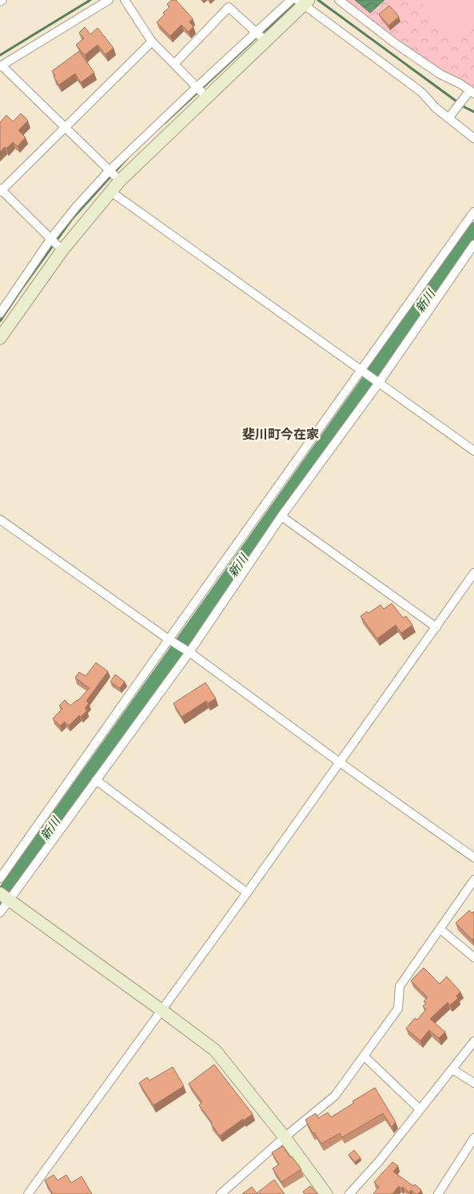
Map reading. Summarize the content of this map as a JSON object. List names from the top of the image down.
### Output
{
  "districts": ["斐川町今在家"],
  "water": ["新川"]
}
